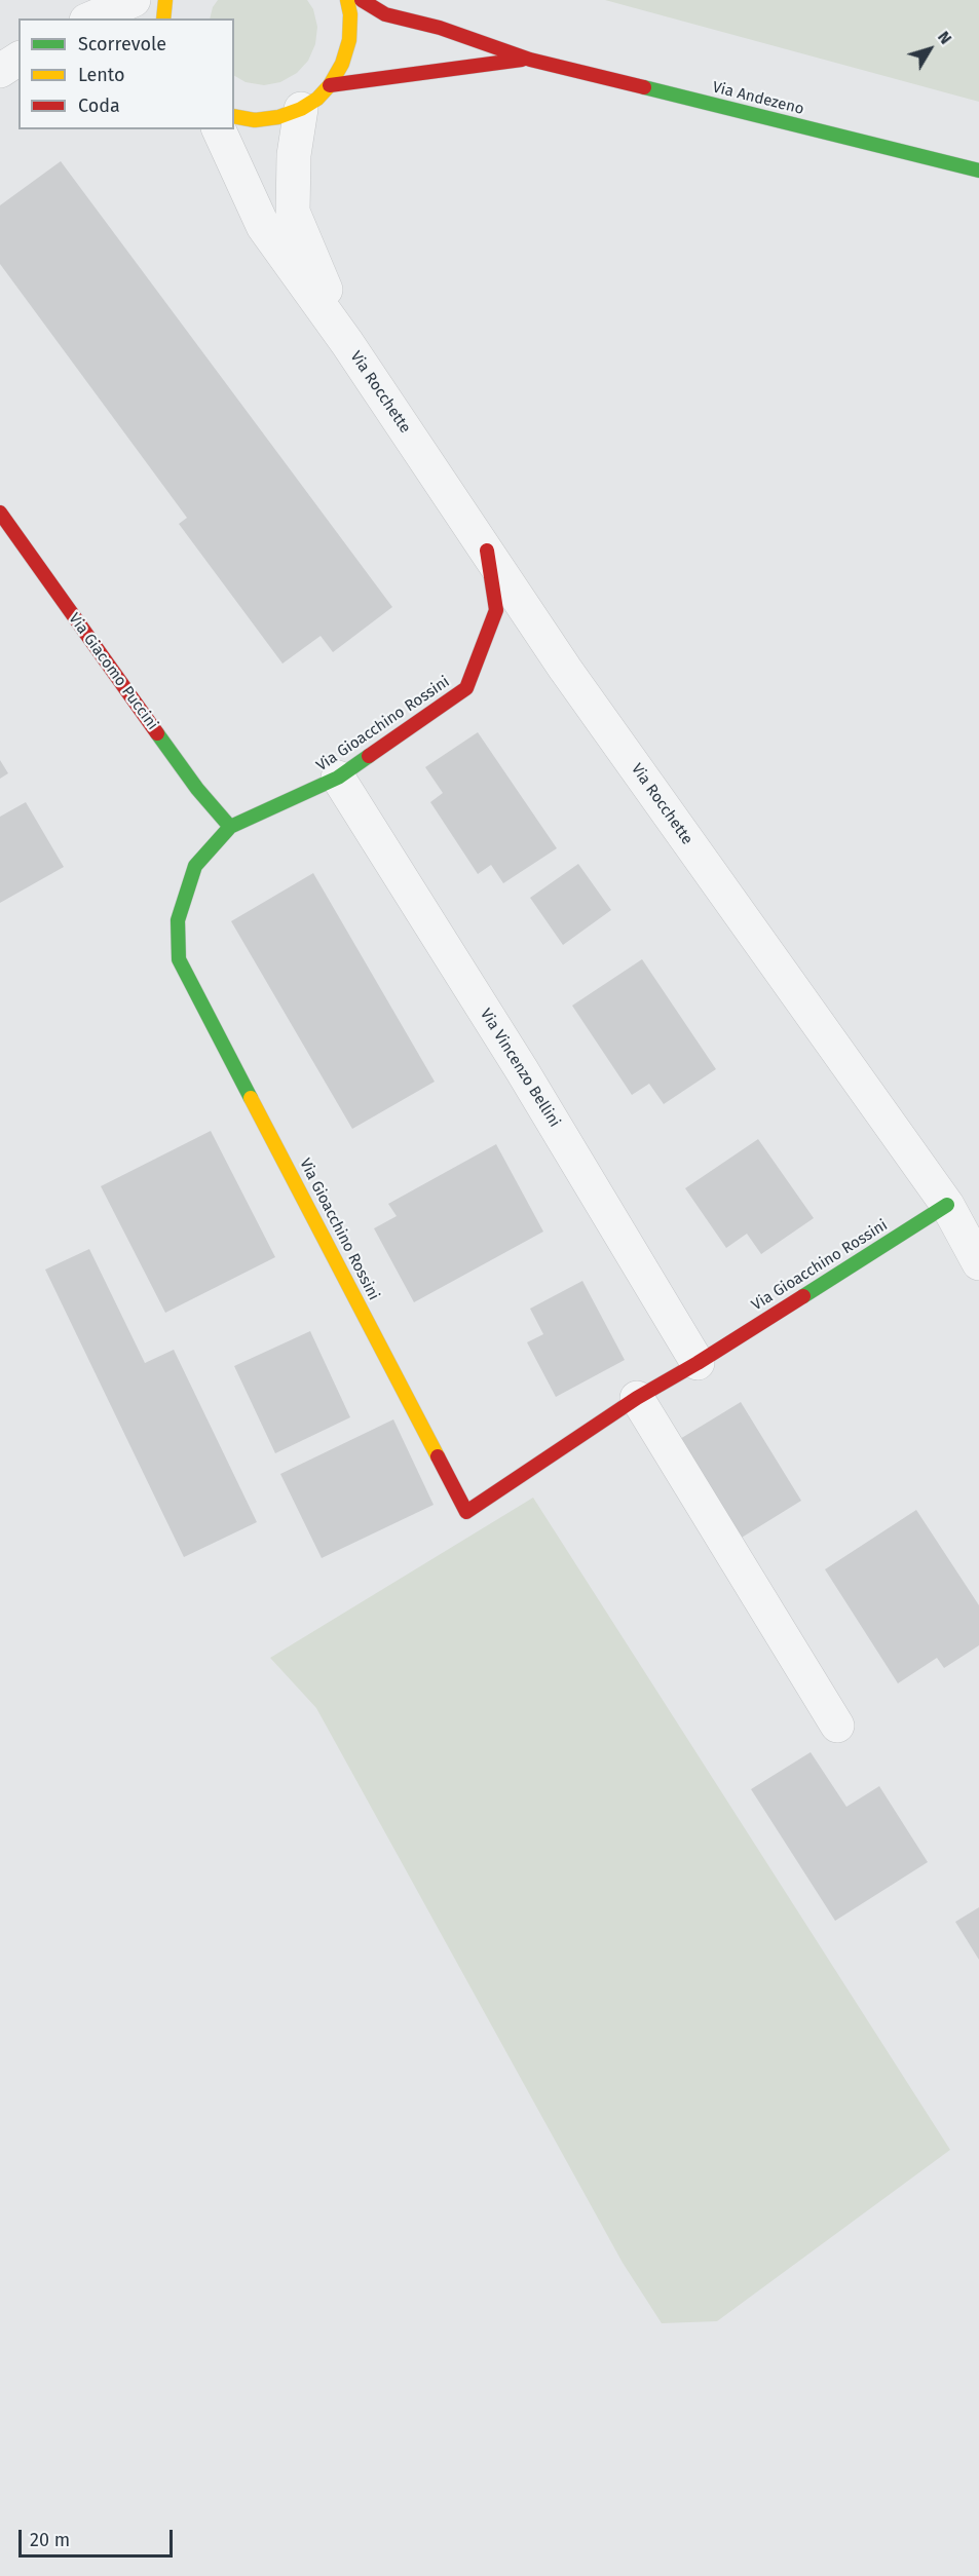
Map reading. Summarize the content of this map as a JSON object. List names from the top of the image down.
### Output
{
  "streets": {
    "street": [
      "Via Andezeno",
      "Via Rocchette",
      "Via Giacomo Puccini",
      "Via Gioacchino Rossini",
      "Via Vincenzo Bellini"
    ]
  },
  "crossings": [
    ["Via Rocchette", "Via Gioacchino Rossini"],
    ["Via Giacomo Puccini", "Via Gioacchino Rossini"],
    ["Via Gioacchino Rossini", "Via Vincenzo Bellini"]
  ],
  "legend": ["Scorrevole", "Lento", "Coda"],
  "scale_bar": "20 m",
  "north": "top right"
}
